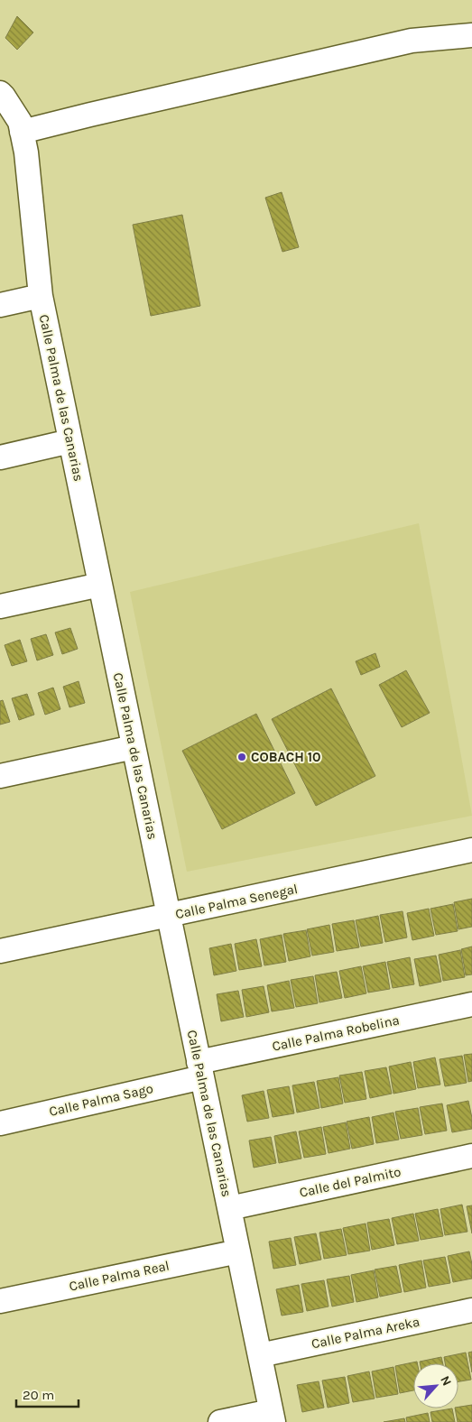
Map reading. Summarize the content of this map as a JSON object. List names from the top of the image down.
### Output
{
  "streets": {
    "street": [
      "Calle Palma de las Canarias",
      "Calle Palma Senegal",
      "Calle Palma Robelina",
      "Calle Palma Sago",
      "Calle del Palmito",
      "Calle Palma Real",
      "Calle Palma Areka"
    ]
  },
  "crossings": [
    ["Calle Palma de las Canarias", "Calle Palma Senegal"],
    ["Calle Palma de las Canarias", "Calle Palma Robelina"],
    ["Calle Palma de las Canarias", "Calle Palma Sago"],
    ["Calle Palma de las Canarias", "Calle del Palmito"],
    ["Calle Palma de las Canarias", "Calle Palma Real"],
    ["Calle Palma de las Canarias", "Calle Palma Areka"],
    ["Calle Palma Robelina", "Calle Palma Sago"]
  ],
  "places": ["COBACH 10"],
  "scale_bar": "20 m",
  "north": "top right"
}
